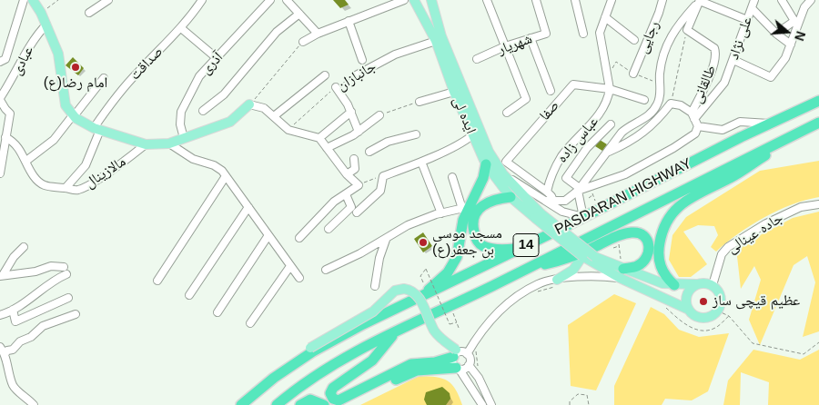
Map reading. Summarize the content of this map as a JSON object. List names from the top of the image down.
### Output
{
  "streets": {
    "highway": ["PASDARAN HIGHWAY", "14"],
    "main road": ["ایده لی"],
    "street": [
      "رجایی",
      "علی نژاد",
      "شهریار",
      "عبادی",
      "صداقت",
      "آذری",
      "جانبازان",
      "طالقانی",
      "صفا",
      "عباس زاده",
      "مالازینال",
      "جاده عینالی"
    ]
  },
  "crossings": [
    ["علی نژاد", "طالقانی"],
    ["صداقت", "مالازینال"],
    ["جانبازان", "ایده لی"],
    ["طالقانی", "صفا"],
    ["صفا", "عباس زاده"]
  ],
  "places": ["امام رضا(ع)", "مسجد موسی بن جعفر(ع)", "عظیم قیچی ساز"],
  "north": "right"
}
